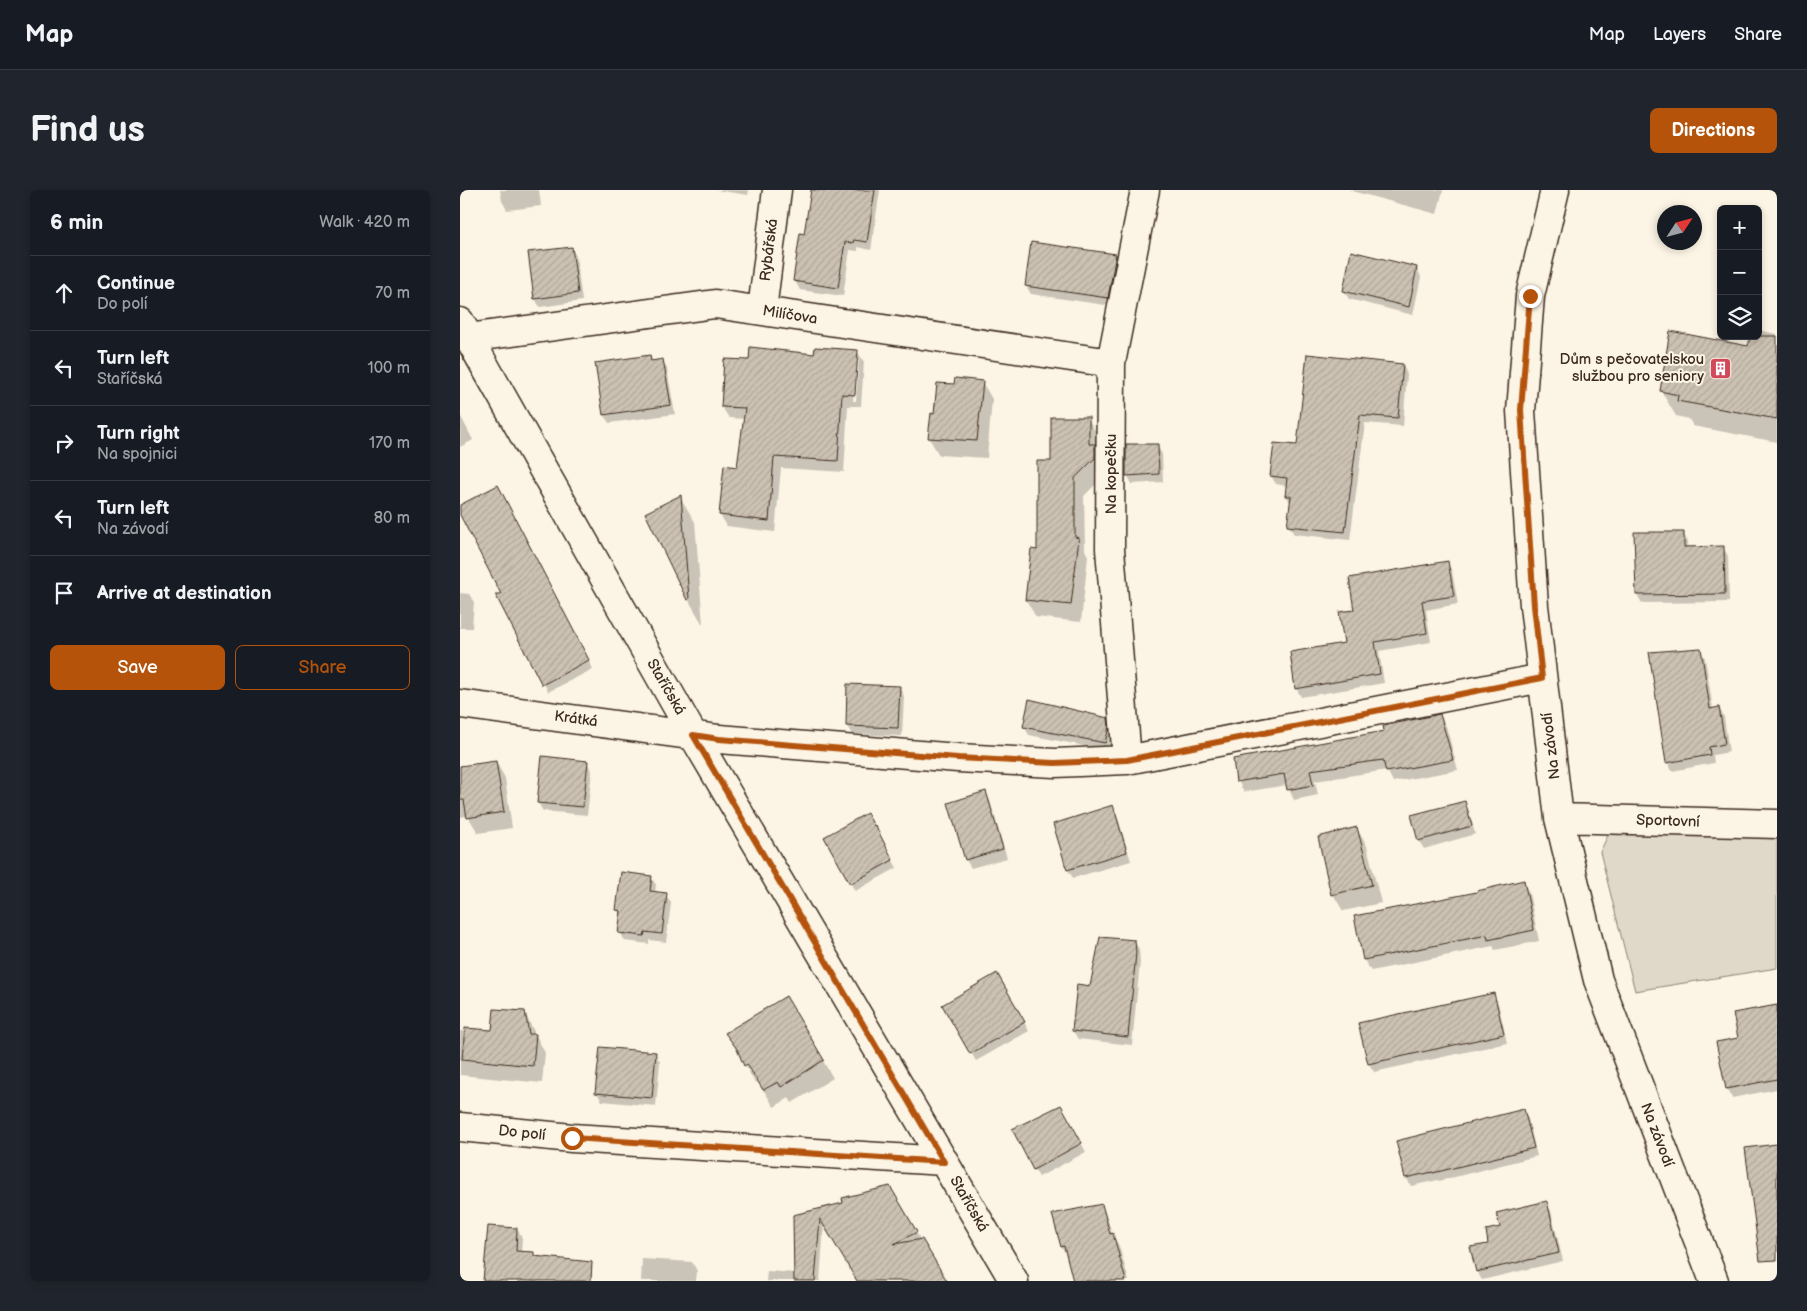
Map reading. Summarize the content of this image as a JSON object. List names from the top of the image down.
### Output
{
  "streets": {
    "street": [
      "Rybářská",
      "Milíčova",
      "Na kopečku",
      "Staříčská",
      "Krátká",
      "Na závodí",
      "Sportovní",
      "Do polí"
    ]
  },
  "crossings": [
    ["Rybářská", "Milíčova"],
    ["Milíčova", "Na kopečku"],
    ["Milíčova", "Staříčská"],
    ["Na kopečku", "Krátká"],
    ["Staříčská", "Krátká"],
    ["Staříčská", "Do polí"],
    ["Krátká", "Na závodí"],
    ["Na závodí", "Sportovní"]
  ],
  "places": {
    "building": ["Dům s pečovatelskou službou pro seniory"]
  },
  "north": "top right",
  "page": {
    "header": "Map",
    "nav": ["Map", "Layers", "Share"],
    "buttons": [
      "Directions",
      ["Save", "Share"]
    ],
    "title": "Find us",
    "heading": ["6 min", "Walk · 420 m"],
    "map_buttons": ["+", "−"],
    "list": [
      ["Continue", "Do polí", "70 m"],
      ["Turn left", "Staříčská", "100 m"],
      ["Turn right", "Na spojnici", "170 m"],
      ["Turn left", "Na závodí", "80 m"],
      "Arrive at destination"
    ]
  }
}
